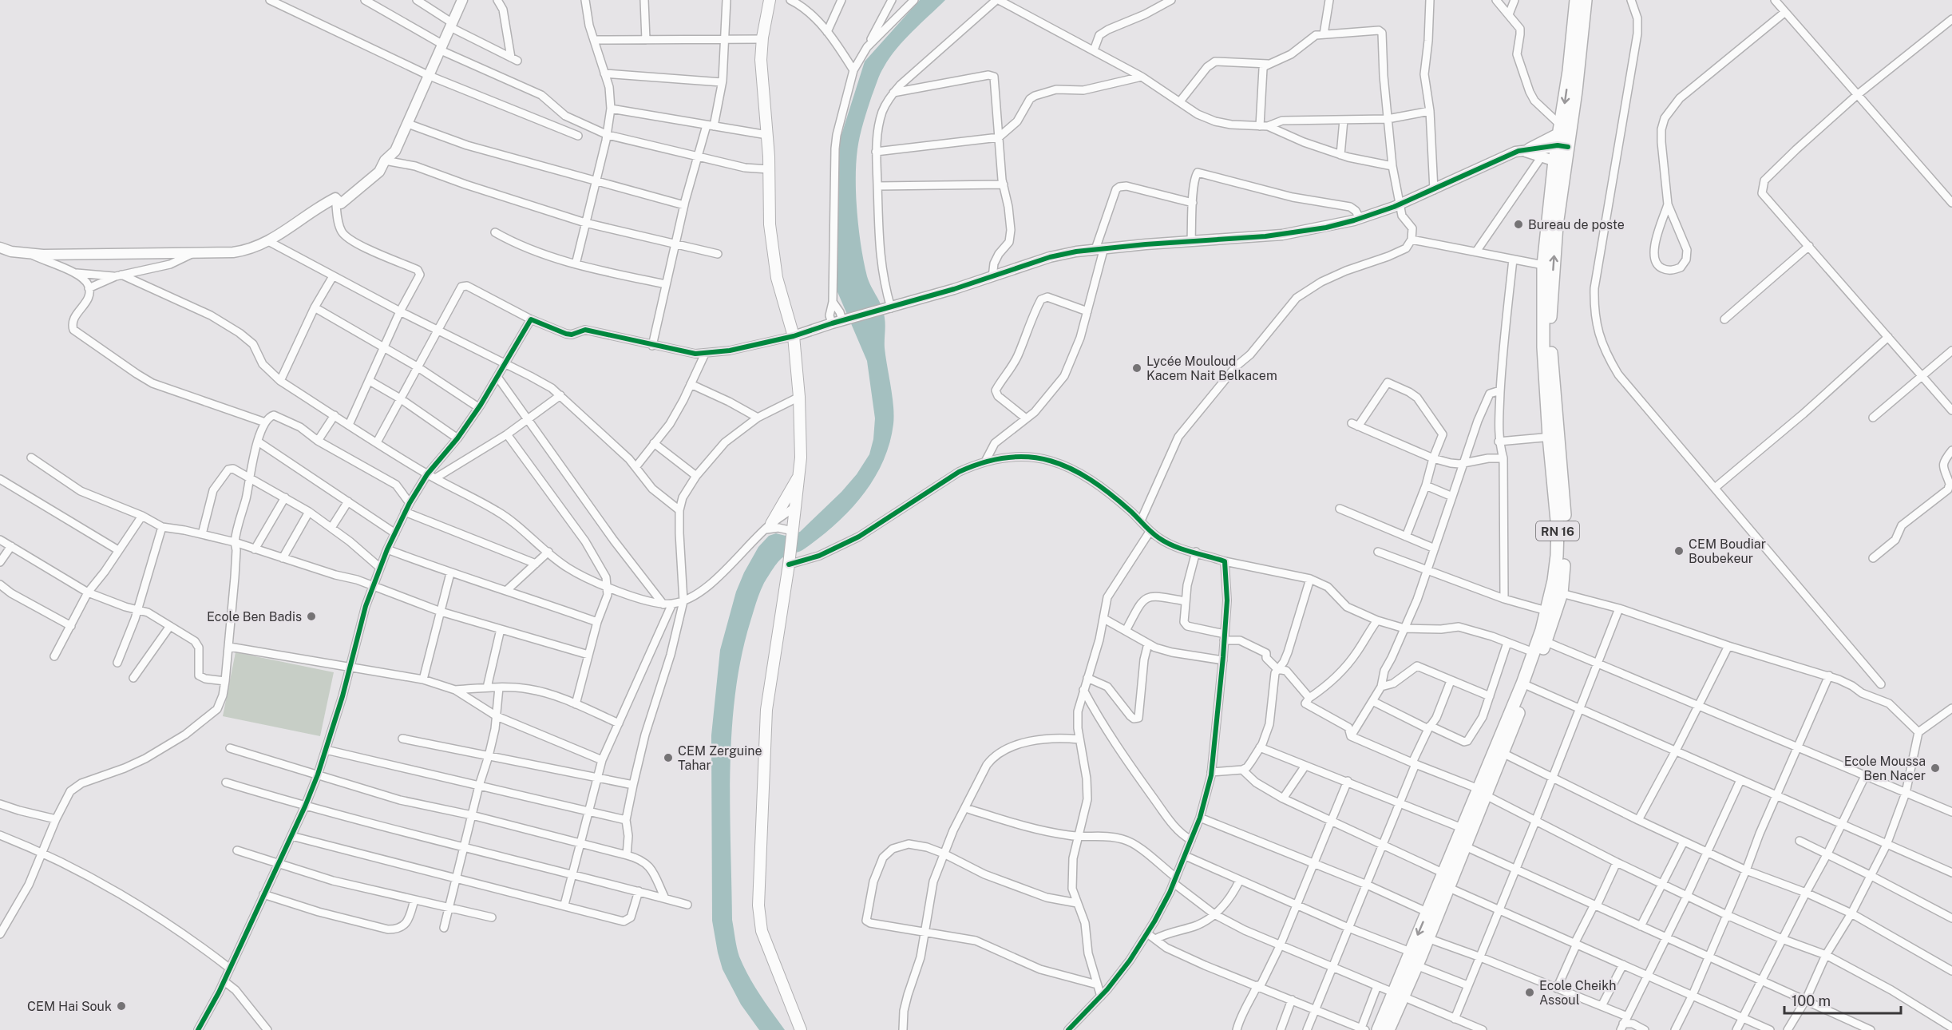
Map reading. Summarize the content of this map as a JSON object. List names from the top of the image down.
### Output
{
  "streets": {
    "main road": ["RN 16"]
  },
  "places": [
    "Bureau de poste",
    "Lycée Mouloud Kacem Nait Belkacem",
    "CEM Boudiar Boubekeur",
    "Ecole Ben Badis",
    "CEM Zerguine Tahar",
    "Ecole Moussa Ben Nacer",
    "Ecole Cheikh Assoul",
    "CEM Hai Souk"
  ],
  "scale_bar": "100 m"
}
